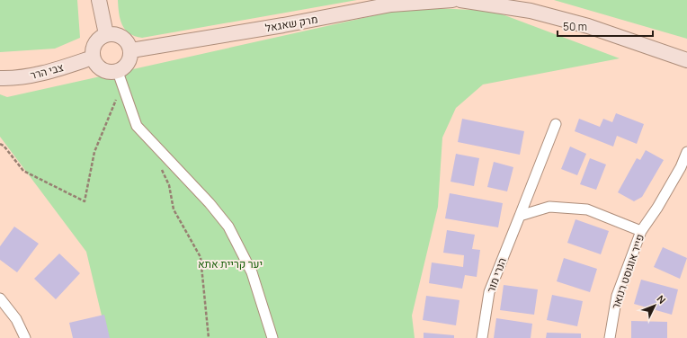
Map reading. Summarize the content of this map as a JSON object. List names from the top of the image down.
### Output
{
  "streets": {
    "street": [
      "מרק שאגאל",
      "צבי הרר",
      "פייר אוגוסט רנואר",
      "הנרי מור"
    ]
  },
  "crossings": [
    ["מרק שאגאל", "צבי הרר"]
  ],
  "parks": ["יער קריית אתא"],
  "scale_bar": "50 m",
  "north": "top right"
}
